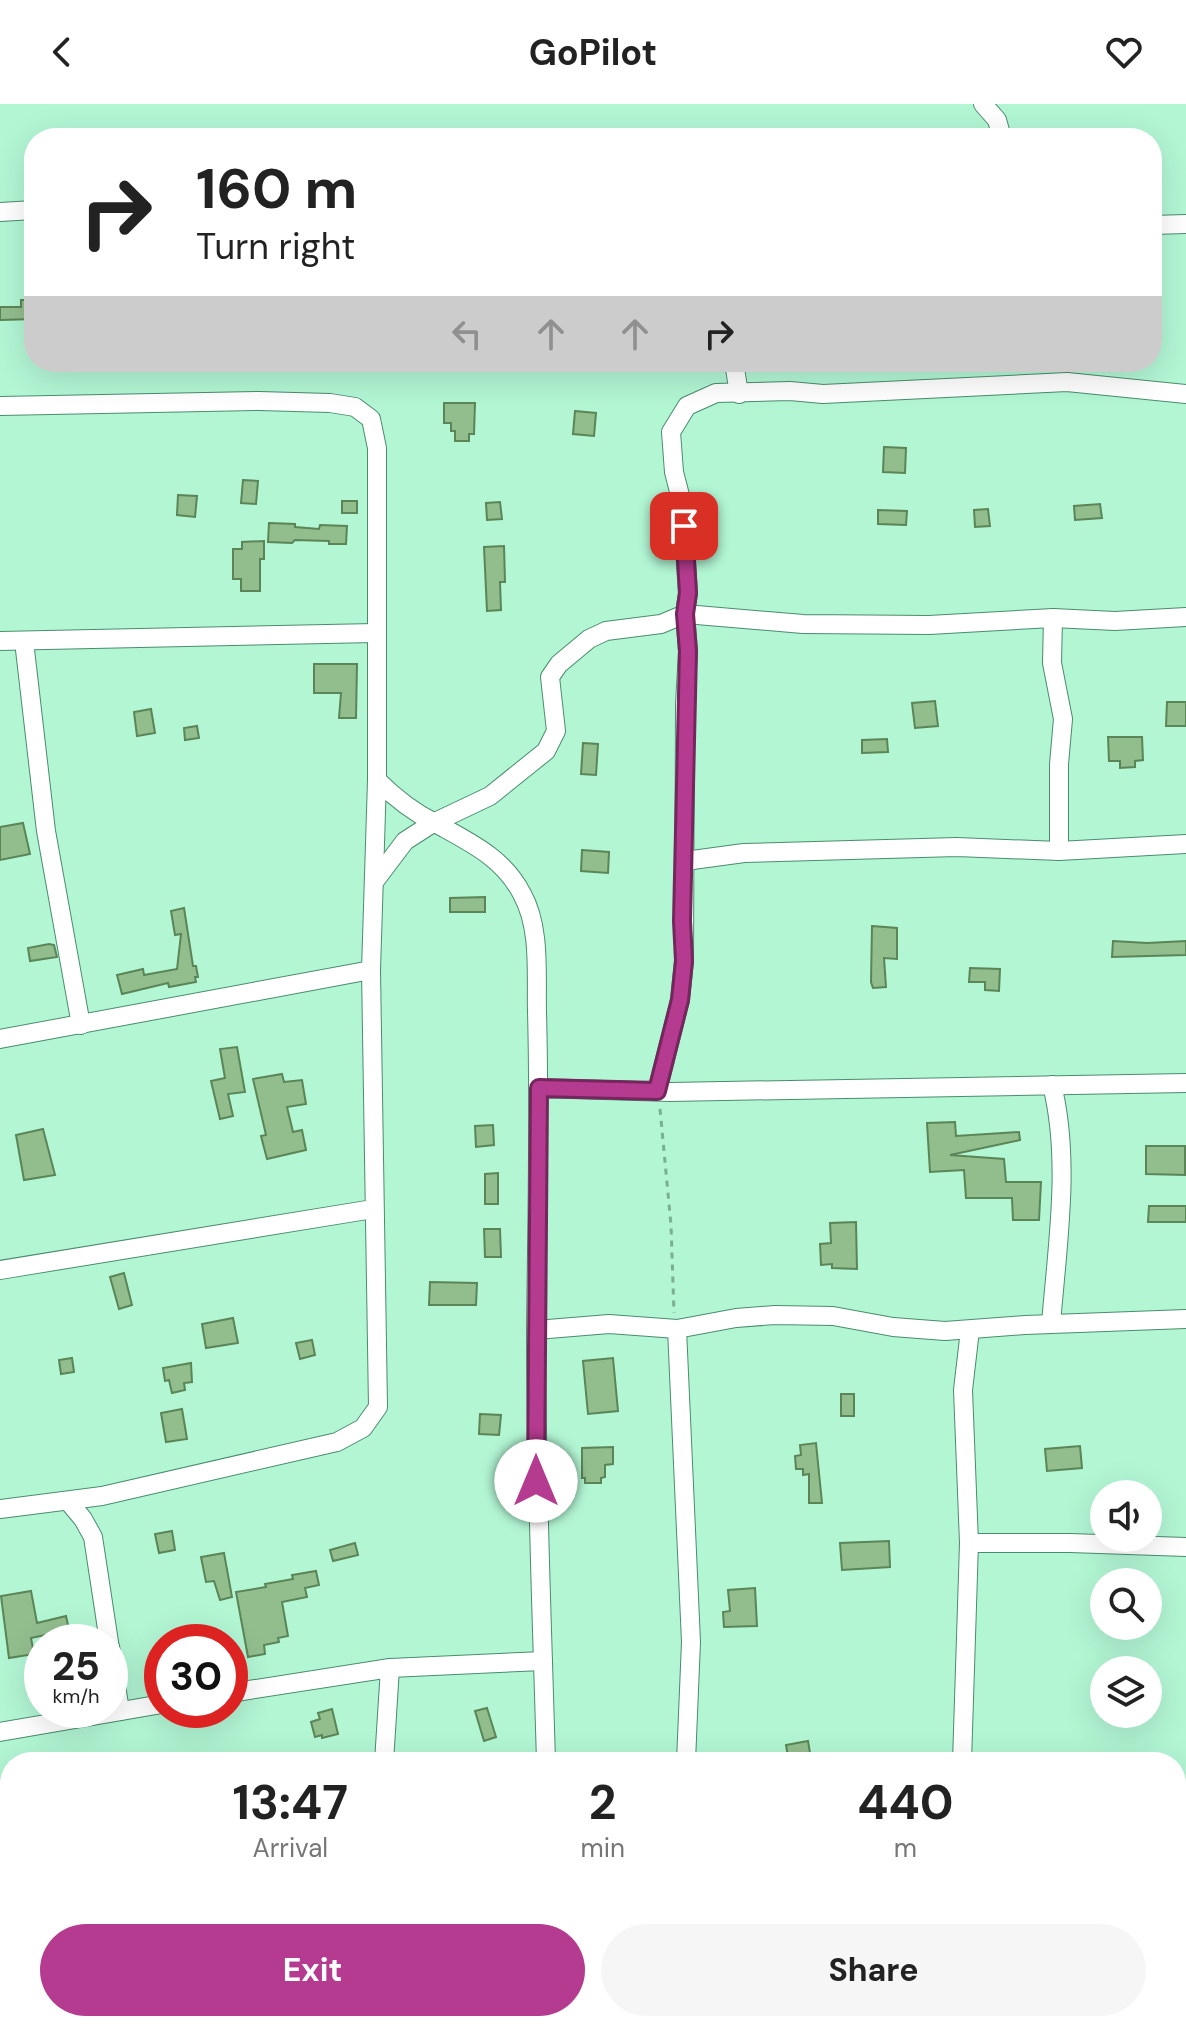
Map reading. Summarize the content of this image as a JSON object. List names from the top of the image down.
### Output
{
  "page": {
    "header": "GoPilot",
    "turn": ["160 m", "Turn right"],
    "speed": "25 km/h",
    "limit": "30",
    "eta": [
      "13:47",
      "Arrival",
      "2",
      "min",
      "440",
      "m"
    ],
    "buttons": ["Exit", "Share"]
  }
}
